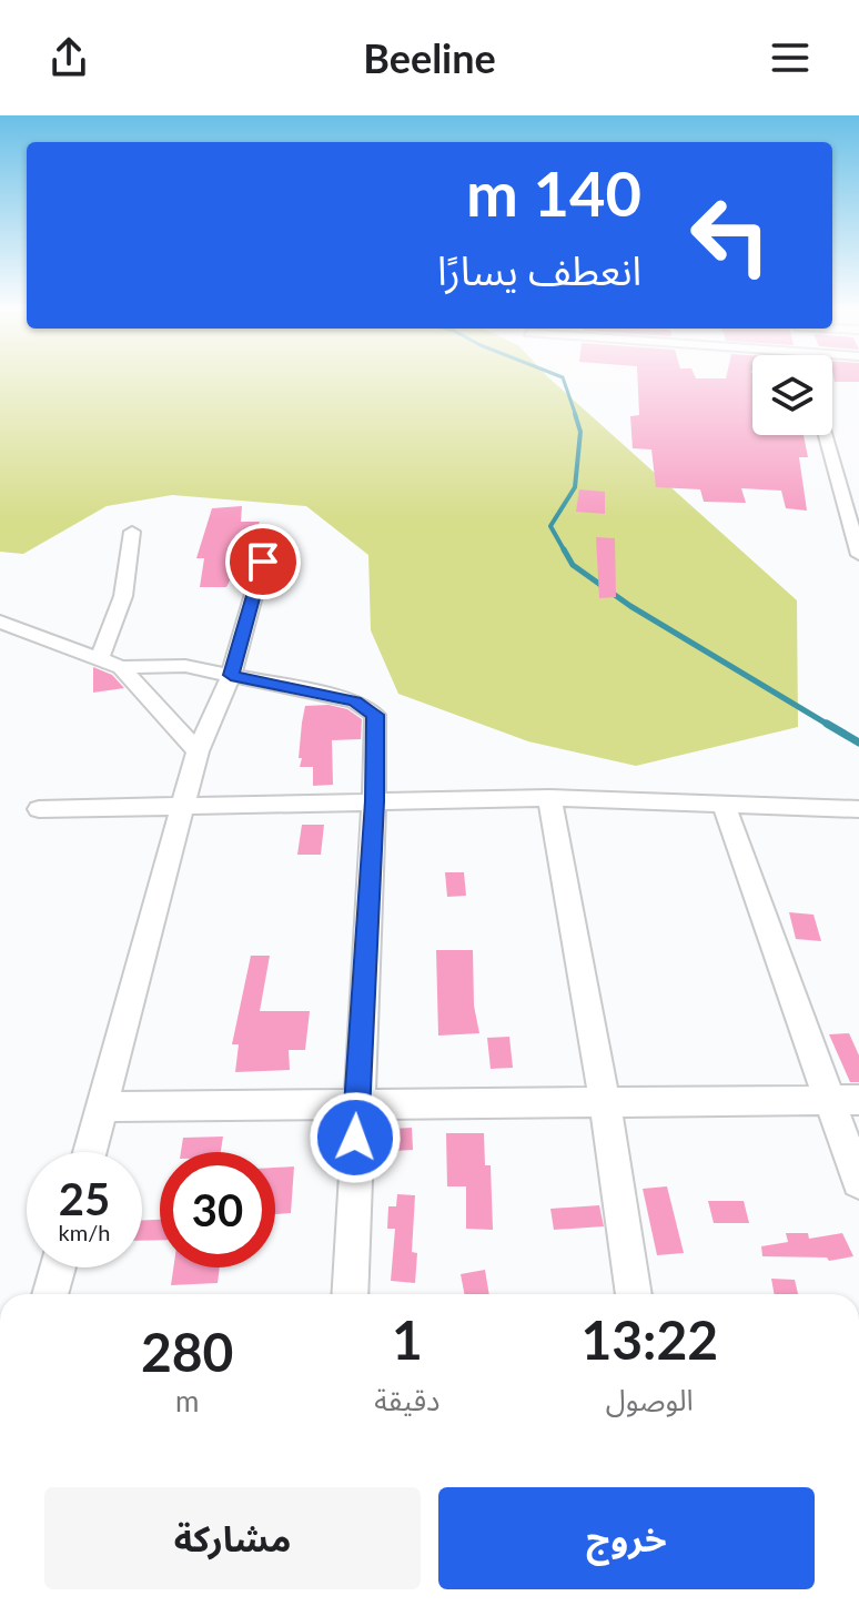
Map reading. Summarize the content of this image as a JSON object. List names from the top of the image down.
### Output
{
  "page": {
    "header": "Beeline",
    "turn": ["140 m", "انعطف يسارًا"],
    "speed": "25 km/h",
    "limit": "30",
    "eta": [
      "13:22",
      "الوصول",
      "1",
      "دقيقة",
      "280",
      "m"
    ],
    "buttons": ["خروج", "مشاركة"]
  }
}
